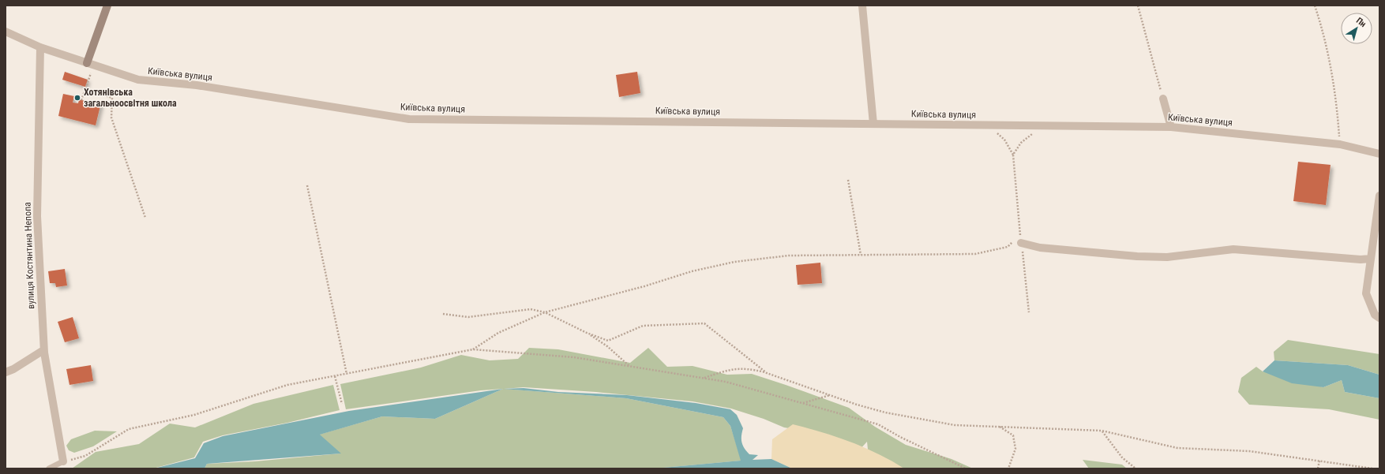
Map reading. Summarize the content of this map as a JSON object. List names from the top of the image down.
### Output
{
  "streets": {
    "street": ["Київська вулиця", "вулиця Костянтина Непопа"]
  },
  "crossings": [
    ["Київська вулиця", "вулиця Костянтина Непопа"]
  ],
  "places": ["Хотянівська загальноосвітня школа"],
  "north": "top right"
}
